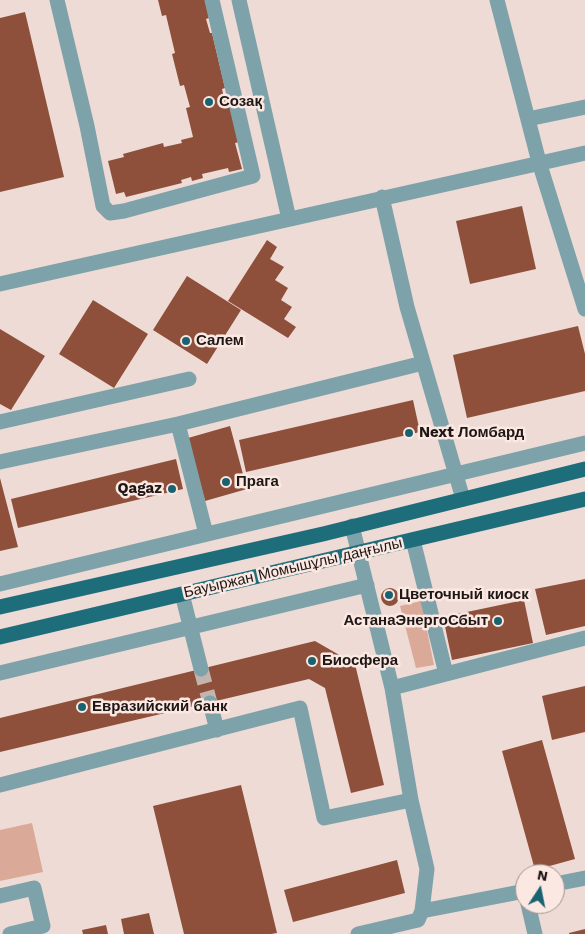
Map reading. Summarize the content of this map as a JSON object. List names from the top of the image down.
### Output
{
  "streets": {
    "main road": ["Бауыржан Момышұлы даңғылы"]
  },
  "places": [
    "Созақ",
    "Салем",
    "Next Ломбард",
    "Прага",
    "Qagaz",
    "Цветочный киоск",
    "АстанаЭнергоСбыт",
    "Биосфера",
    "Евразийский банк"
  ],
  "north": "top"
}
